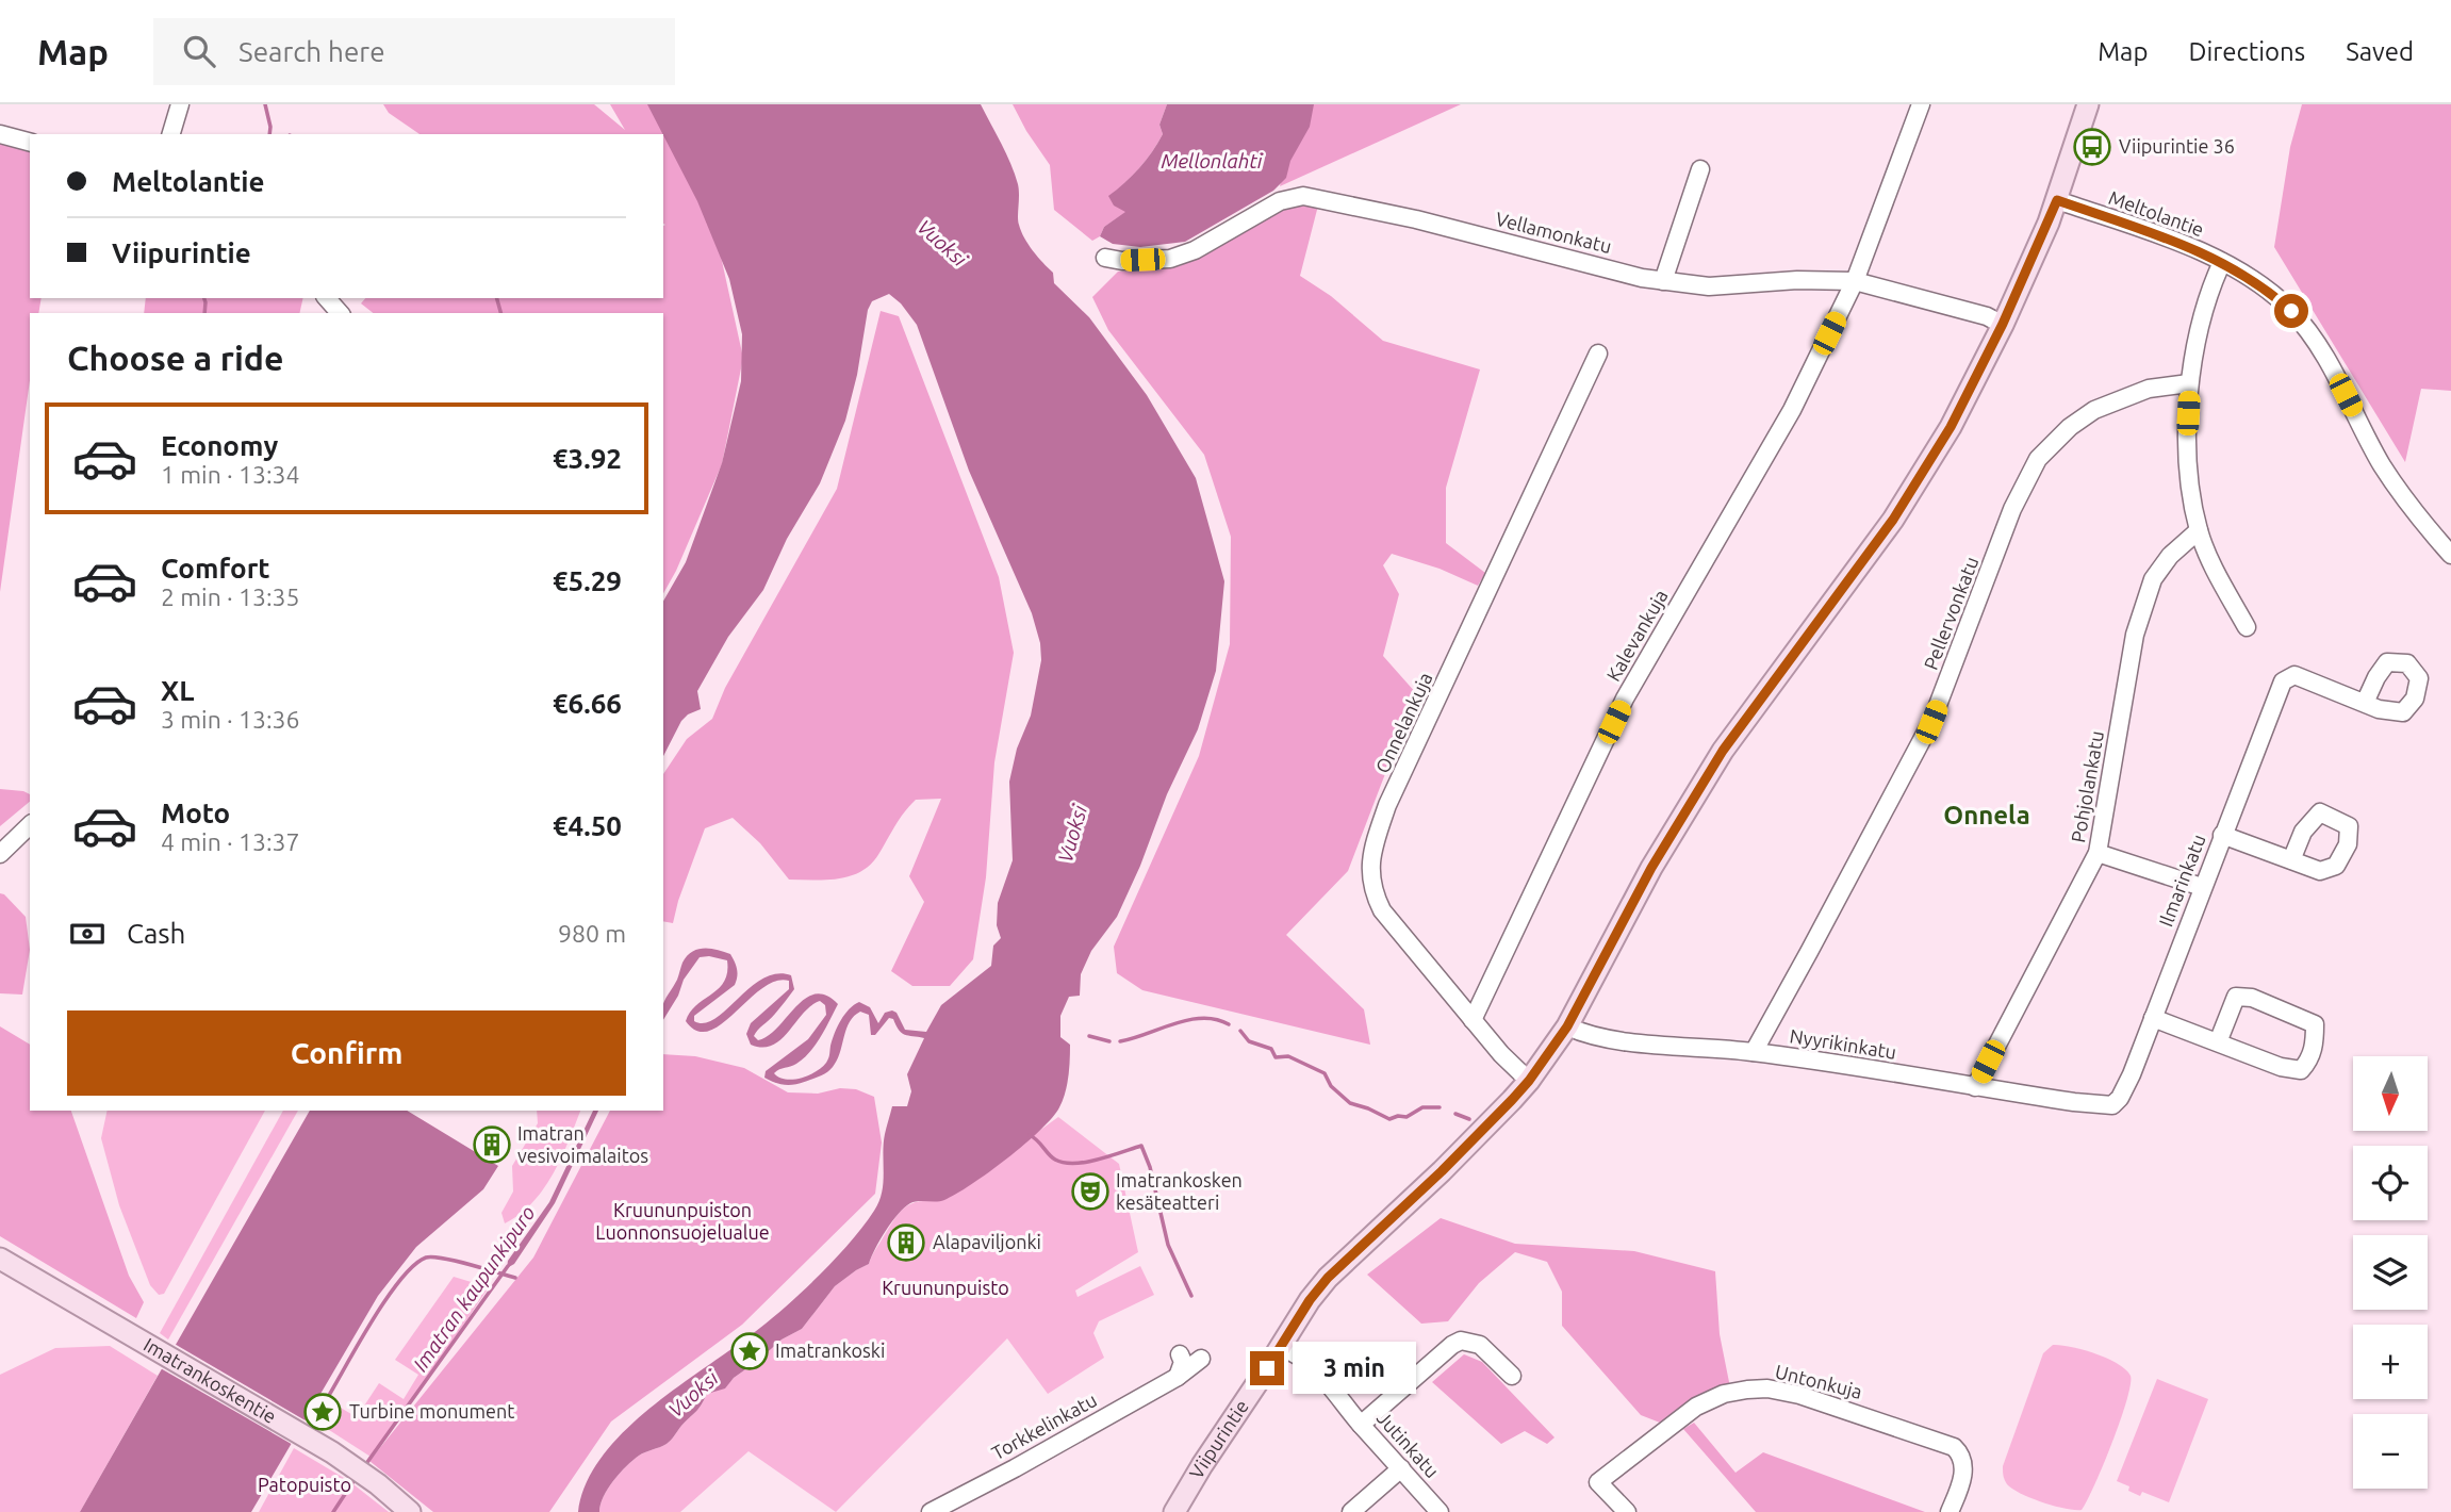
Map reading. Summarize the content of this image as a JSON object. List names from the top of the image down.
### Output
{
  "streets": {
    "main road": ["Imatrankoskentie", "Viipurintie"],
    "street": [
      "Meltolantie",
      "Vellamonkatu",
      "Pellervonkatu",
      "Kalevankuja",
      "Onnelankuja",
      "Pohjolankatu",
      "Ilmarinkatu",
      "Nyyrikinkatu",
      "Untonkuja",
      "Torkkelinkatu",
      "Jutinkatu"
    ]
  },
  "crossings": [
    ["Meltolantie", "Viipurintie"],
    ["Vellamonkatu", "Kalevankuja"],
    ["Vellamonkatu", "Viipurintie"],
    ["Pellervonkatu", "Nyyrikinkatu"],
    ["Kalevankuja", "Onnelankuja"],
    ["Onnelankuja", "Viipurintie"],
    ["Pohjolankatu", "Nyyrikinkatu"],
    ["Ilmarinkatu", "Nyyrikinkatu"],
    ["Nyyrikinkatu", "Viipurintie"],
    ["Viipurintie", "Jutinkatu"]
  ],
  "districts": ["Onnela"],
  "water": ["Mellonlahti", "Vuoksi", "Imatran kaupunkipuro"],
  "parks": ["Kruununpuiston Luonnonsuojelualue", "Kruununpuisto", "Patopuisto"],
  "places": {
    "bus stop": ["Viipurintie 36"],
    "building": ["Imatran vesivoimalaitos", "Alapaviljonki"],
    "theatre": ["Imatrankosken kesäteatteri"],
    "place": ["Imatrankoski", "Turbine monument"]
  },
  "north": "bottom",
  "page": {
    "header": "Map",
    "search": "Search here",
    "nav": ["Map", "Directions", "Saved"],
    "banner": ["Meltolantie", "Viipurintie"],
    "heading": "Choose a ride",
    "list": [
      {
        "name": "Economy",
        "note": "1 min · 13:34",
        "value": "€3.92"
      },
      {
        "name": "Comfort",
        "note": "2 min · 13:35",
        "value": "€5.29"
      },
      {
        "name": "XL",
        "note": "3 min · 13:36",
        "value": "€6.66"
      },
      {
        "name": "Moto",
        "note": "4 min · 13:37",
        "value": "€4.50"
      }
    ],
    "pay": ["Cash", "980 m"],
    "buttons": "Confirm",
    "map_buttons": ["+", "−"],
    "bubble": "3 min"
  }
}
